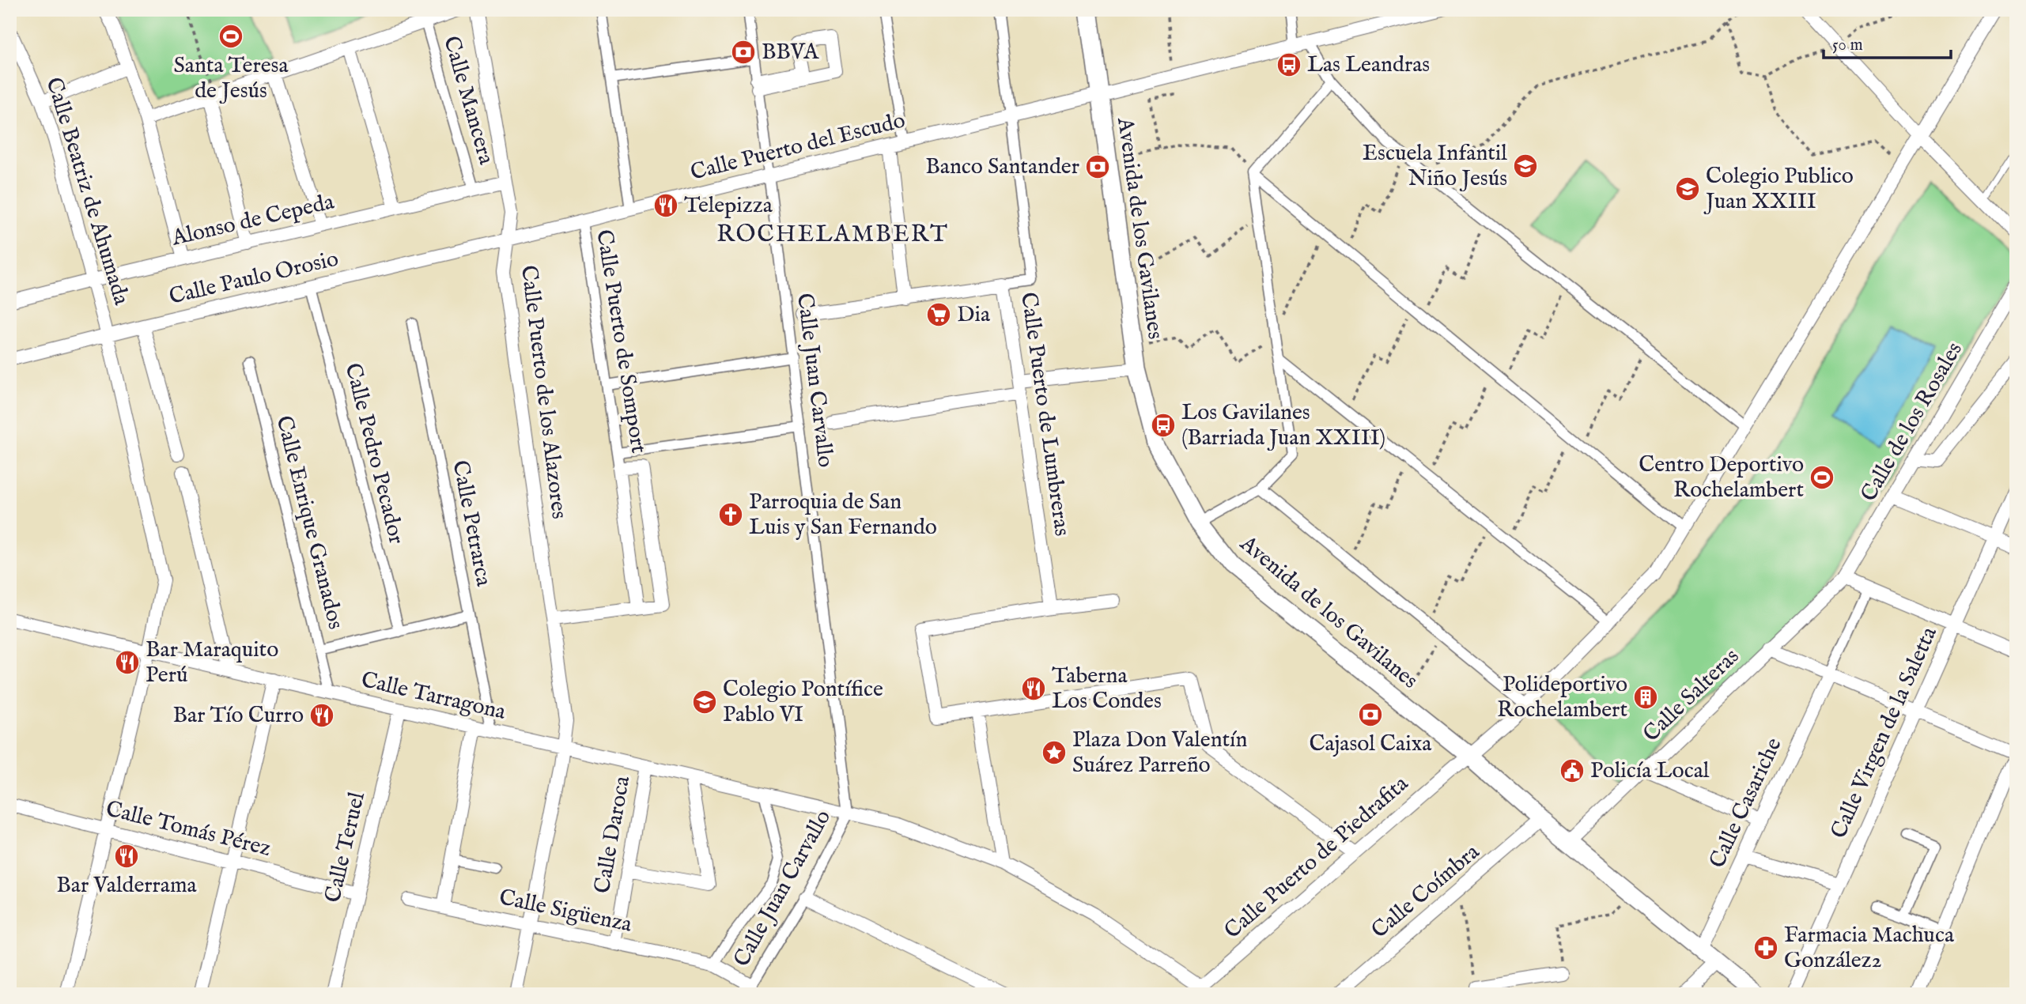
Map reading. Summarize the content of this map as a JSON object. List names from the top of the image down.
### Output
{
  "streets": {
    "street": [
      "Calle Mancera",
      "Calle Puerto del Escudo",
      "Calle Beatriz de Ahumada",
      "Alonso de Cepeda",
      "Avenida de los Gavilanes",
      "Calle Paulo Orosio",
      "Calle Puerto de Somport",
      "Calle Juan Carvallo",
      "Calle Puerto de los Alazores",
      "Calle Puerto de Lumbreras",
      "Calle de los Rosales",
      "Calle Pedro Pecador",
      "Calle Enrique Granados",
      "Calle Petrarca",
      "Calle Salteras",
      "Calle Tarragona",
      "Calle Virgen de la Saletta",
      "Calle Casariche",
      "Calle Tomás Pérez",
      "Calle Daroca",
      "Calle Teruel",
      "Calle Puerto de Piedrafita",
      "Calle Coímbra",
      "Calle Sigüenza"
    ]
  },
  "crossings": [
    ["Calle Mancera", "Alonso de Cepeda"],
    ["Calle Puerto del Escudo", "Avenida de los Gavilanes"],
    ["Calle Puerto del Escudo", "Calle Paulo Orosio"],
    ["Calle Puerto del Escudo", "Calle Puerto de Somport"],
    ["Calle Puerto del Escudo", "Calle Juan Carvallo"],
    ["Calle Puerto del Escudo", "Calle Puerto de los Alazores"],
    ["Calle Puerto del Escudo", "Calle Puerto de Lumbreras"],
    ["Calle Beatriz de Ahumada", "Alonso de Cepeda"],
    ["Calle Beatriz de Ahumada", "Calle Paulo Orosio"],
    ["Calle Beatriz de Ahumada", "Calle Tarragona"],
    ["Calle Beatriz de Ahumada", "Calle Tomás Pérez"],
    ["Alonso de Cepeda", "Calle Puerto de los Alazores"],
    ["Avenida de los Gavilanes", "Calle Salteras"],
    ["Avenida de los Gavilanes", "Calle Casariche"],
    ["Avenida de los Gavilanes", "Calle Puerto de Piedrafita"],
    ["Avenida de los Gavilanes", "Calle Coímbra"],
    ["Calle Paulo Orosio", "Calle Puerto de los Alazores"],
    ["Calle Paulo Orosio", "Calle Pedro Pecador"],
    ["Calle Juan Carvallo", "Calle Tarragona"],
    ["Calle Juan Carvallo", "Calle Sigüenza"],
    ["Calle Puerto de los Alazores", "Calle Tarragona"],
    ["Calle Puerto de los Alazores", "Calle Sigüenza"],
    ["Calle de los Rosales", "Calle Salteras"],
    ["Calle Enrique Granados", "Calle Tarragona"],
    ["Calle Petrarca", "Calle Tarragona"],
    ["Calle Tarragona", "Calle Daroca"],
    ["Calle Tarragona", "Calle Teruel"],
    ["Calle Tarragona", "Calle Puerto de Piedrafita"],
    ["Calle Tomás Pérez", "Calle Teruel"],
    ["Calle Daroca", "Calle Sigüenza"]
  ],
  "districts": ["ROCHELAMBERT"],
  "places": {
    "sports": ["Santa Teresa de Jesús", "Centro Deportivo Rochelambert"],
    "bank": ["BBVA", "Banco Santander", "Cajasol Caixa"],
    "bus stop": ["Las Leandras", "Los Gavilanes (Barriada Juan XXIII)"],
    "school or university": ["Escuela Infantil Niño Jesús", "Colegio Publico Juan XXIII", "Colegio Pontífice Pablo VI"],
    "restaurant": [
      "Telepizza",
      "Bar Maraquito Perú",
      "Taberna Los Condes",
      "Bar Tío Curro",
      "Bar Valderrama"
    ],
    "supermarket": ["Dia"],
    "church": ["Parroquia de San Luis y San Fernando"],
    "building": ["Polideportivo Rochelambert"],
    "place": ["Plaza Don Valentín Suárez Parreño"],
    "public building": ["Policía Local"],
    "pharmacy": ["Farmacia Machuca González2"]
  },
  "scale_bar": "50 m"
}
